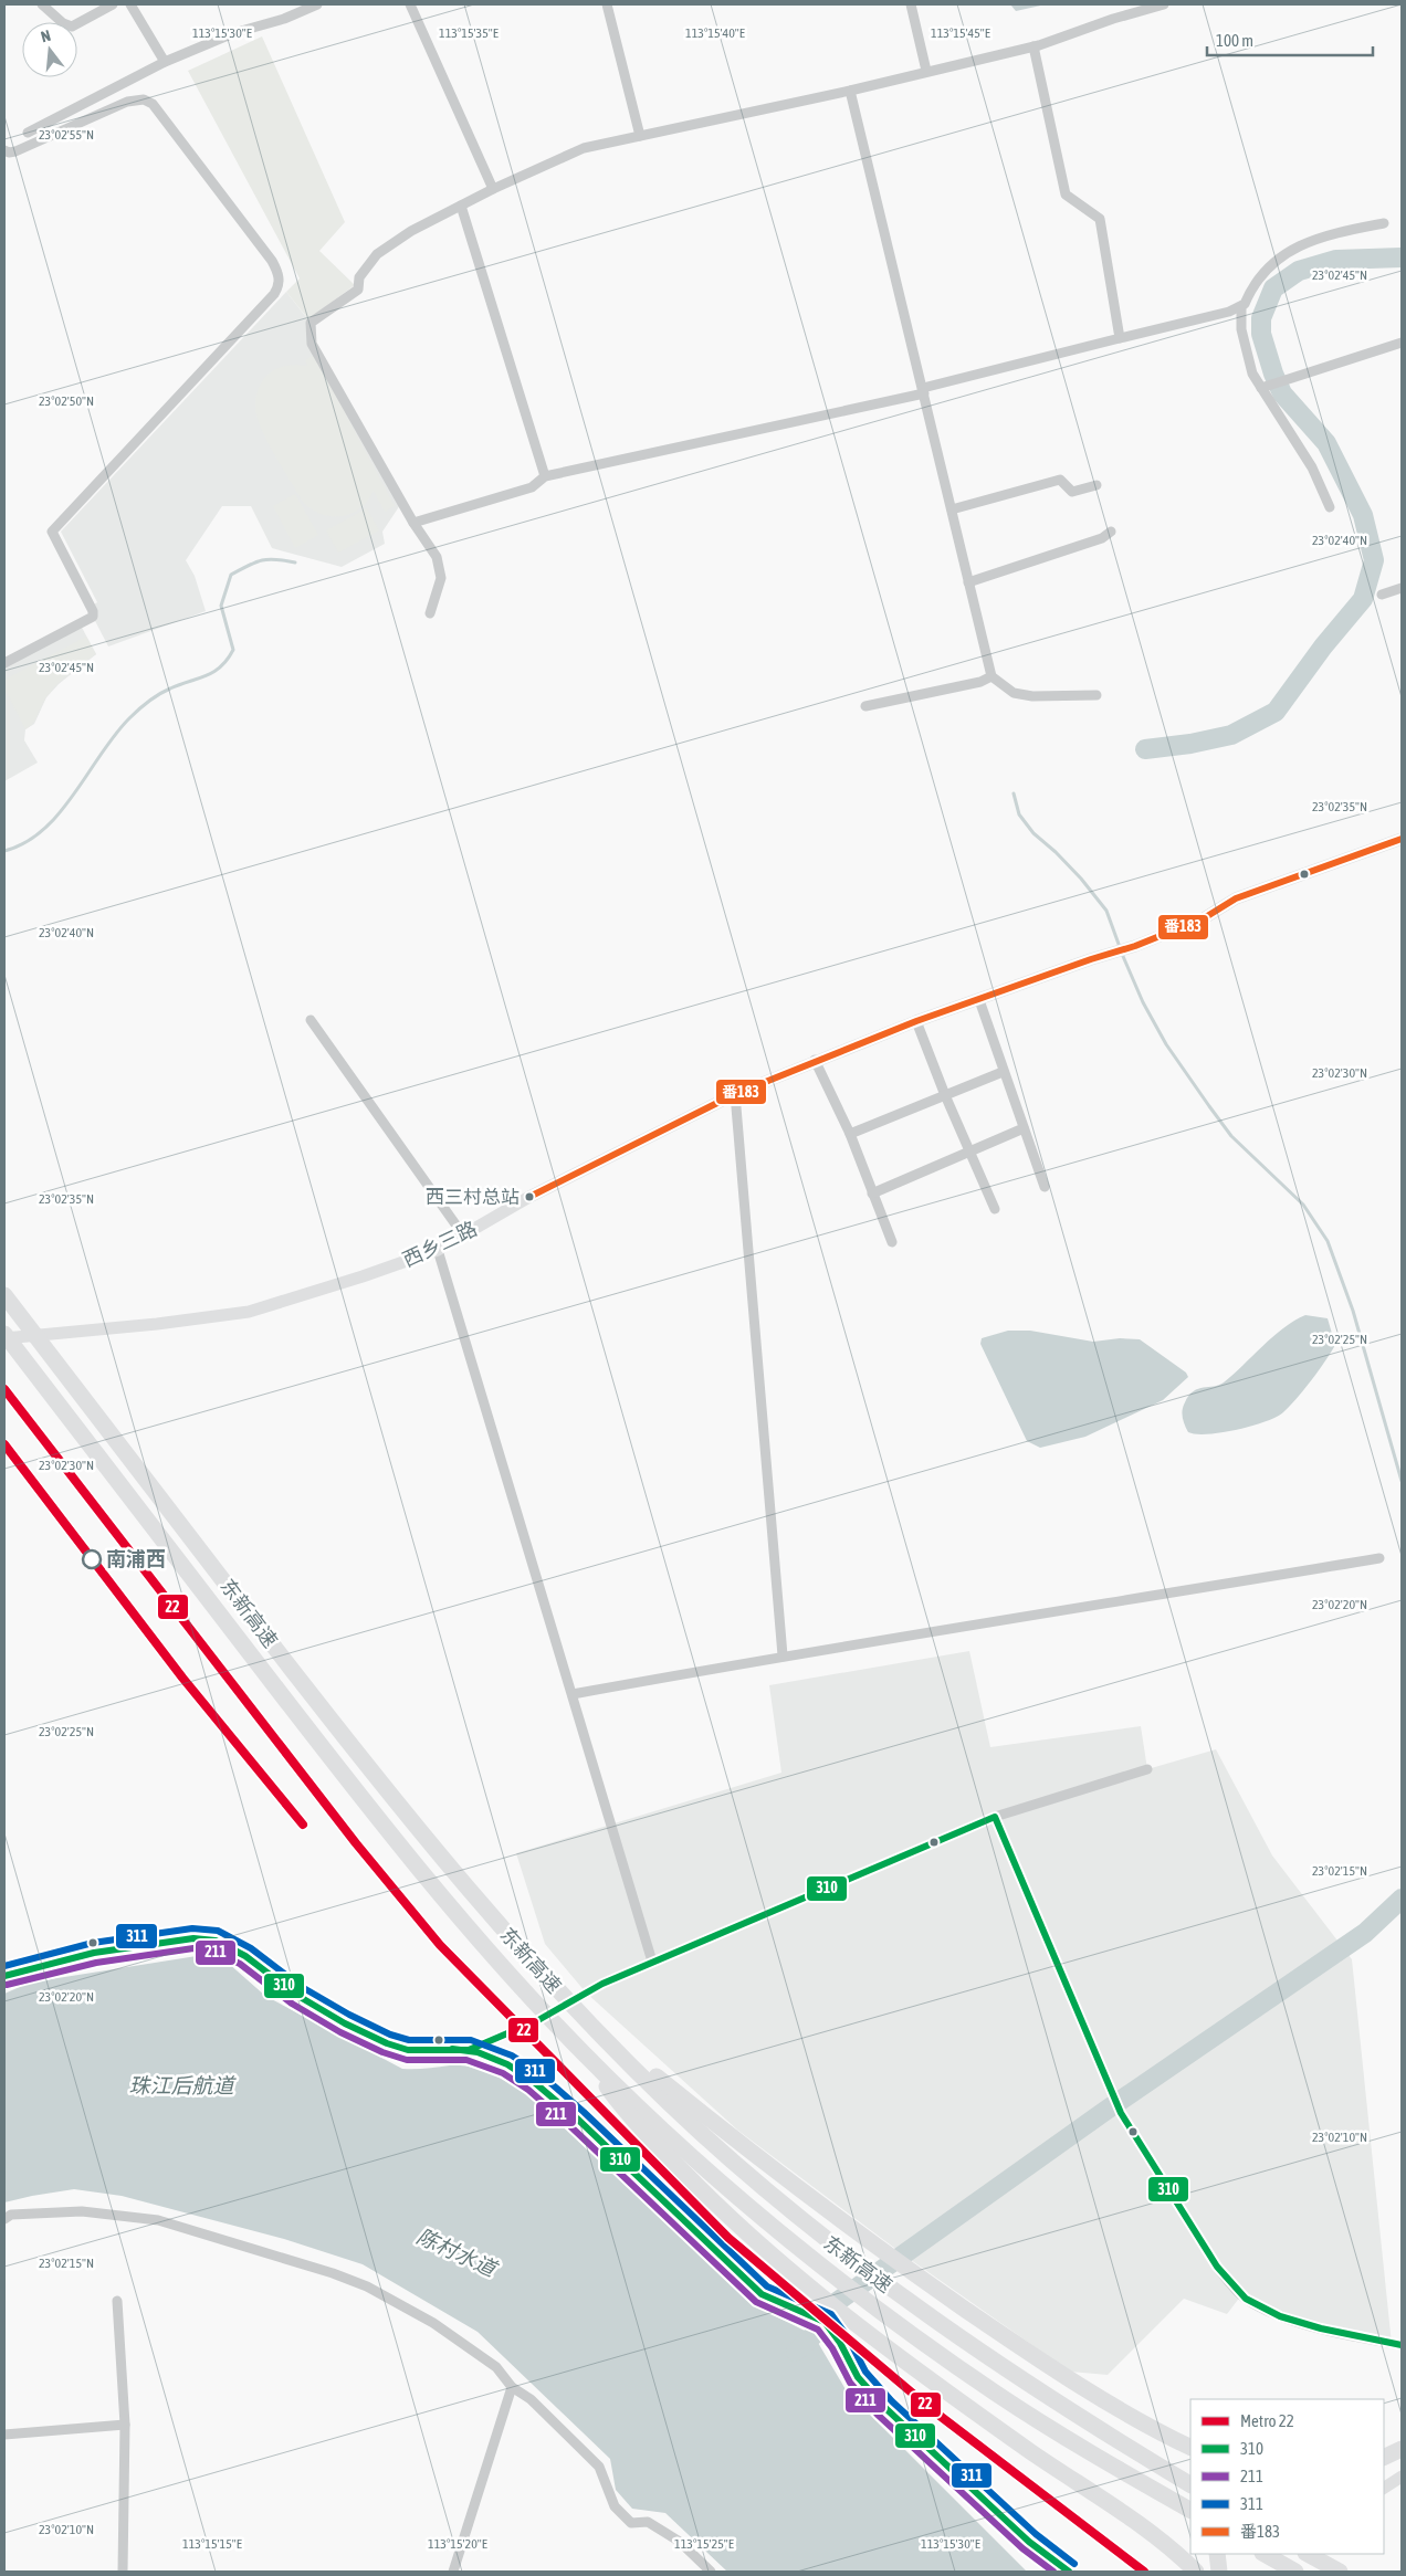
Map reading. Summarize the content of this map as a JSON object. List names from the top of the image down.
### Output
{
  "streets": {
    "highway": ["东新高速"],
    "street": ["西乡三路"]
  },
  "water": ["珠江后航道", "陈村水道"],
  "places": ["西三村总站", "南浦西"],
  "lines": [
    "transit line 番183",
    "metro line 22",
    "transit line 310",
    "transit line 311",
    "transit line 211"
  ],
  "legend": [
    "Metro 22",
    "310",
    "211",
    "311",
    "番183"
  ],
  "scale_bar": "100 m",
  "north": "top",
  "coordinates": [
    "113°15'30\"E",
    "113°15'35\"E",
    "113°15'40\"E",
    "113°15'45\"E",
    "23°02'55\"N",
    "23°02'45\"N",
    "23°02'50\"N",
    "23°02'40\"N",
    "23°02'35\"N",
    "23°02'30\"N",
    "23°02'25\"N",
    "23°02'20\"N",
    "23°02'15\"N",
    "23°02'10\"N",
    "113°15'15\"E",
    "113°15'20\"E",
    "113°15'25\"E"
  ]
}
